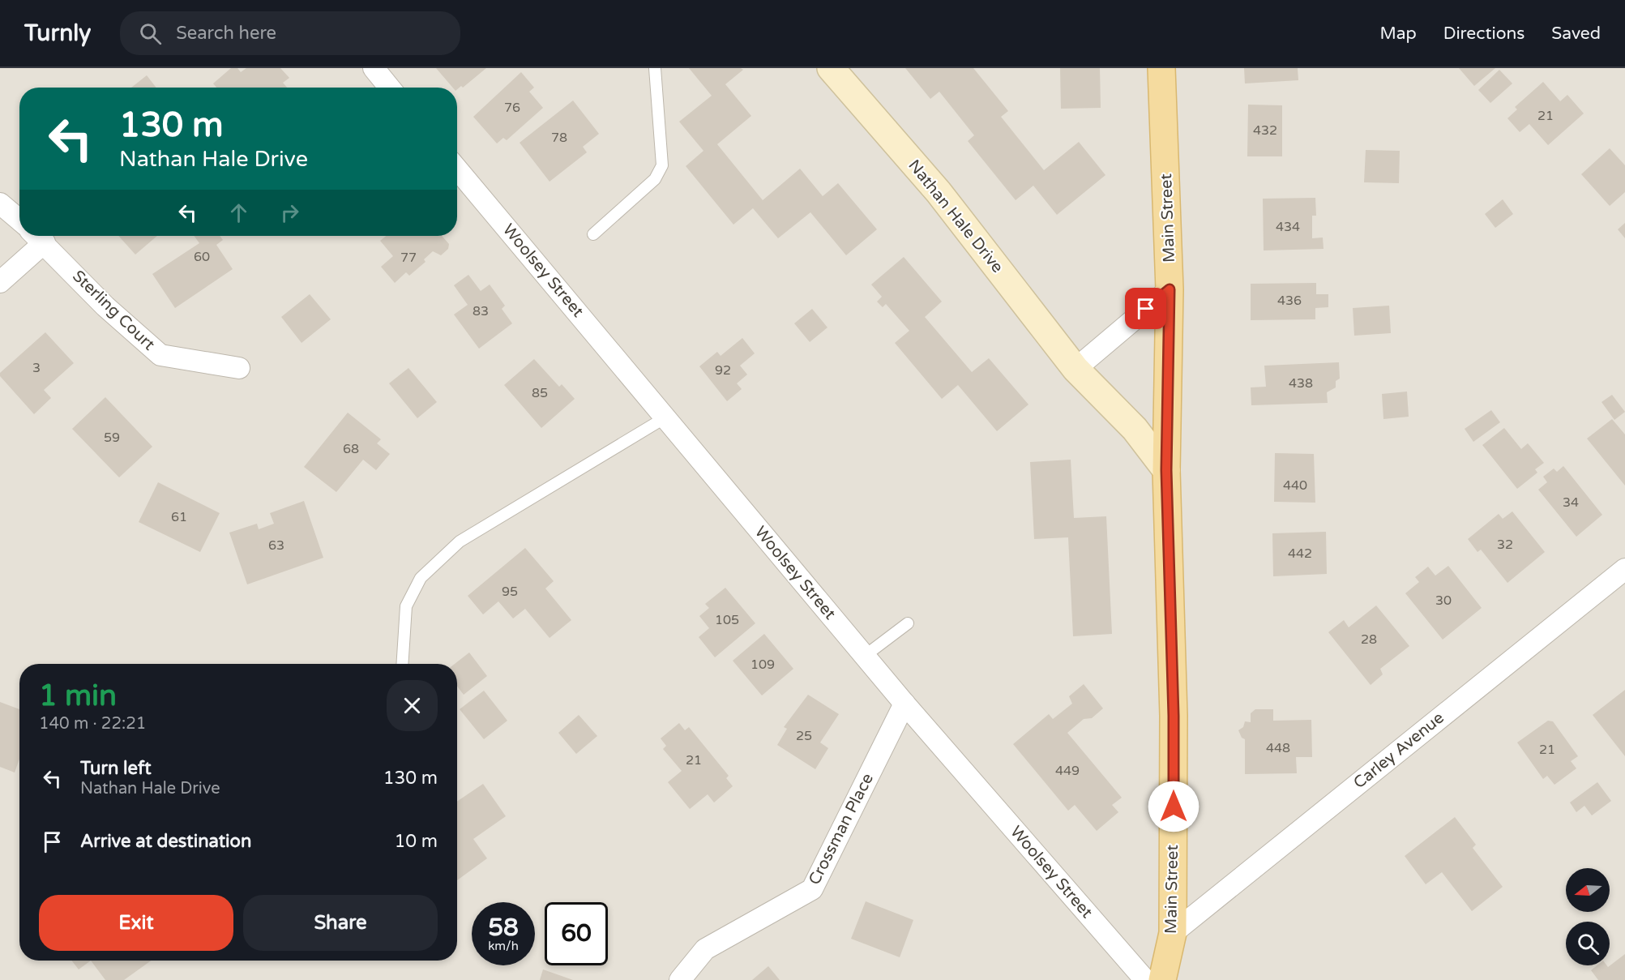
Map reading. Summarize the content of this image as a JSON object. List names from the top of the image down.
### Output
{
  "streets": {
    "main road": ["Main Street"],
    "street": [
      "Nathan Hale Drive",
      "Woolsey Street",
      "Sterling Court",
      "Carley Avenue",
      "Crossman Place"
    ]
  },
  "crossings": [
    ["Nathan Hale Drive", "Main Street"],
    ["Main Street", "Carley Avenue"],
    ["Woolsey Street", "Crossman Place"]
  ],
  "house_numbers": [
    "76",
    "21",
    "432",
    "78",
    "434",
    "60",
    "77",
    "436",
    "83",
    "3",
    "92",
    "438",
    "85",
    "59",
    "68",
    "440",
    "34",
    "61",
    "32",
    "63",
    "442",
    "95",
    "30",
    "105",
    "28",
    "109",
    "25",
    "448",
    "21",
    "21",
    "449"
  ],
  "north": "left",
  "page": {
    "header": "Turnly",
    "search": "Search here",
    "nav": ["Map", "Directions", "Saved"],
    "turn": ["130 m", "Nathan Hale Drive"],
    "heading": ["1 min", "140 m · 22:21"],
    "list": [
      {
        "name": "Turn left",
        "note": "Nathan Hale Drive",
        "value": "130 m"
      },
      {
        "name": "Arrive at destination",
        "value": "10 m"
      }
    ],
    "buttons": ["Exit", "Share"],
    "speed": "58 km/h",
    "limit": "60"
  }
}
